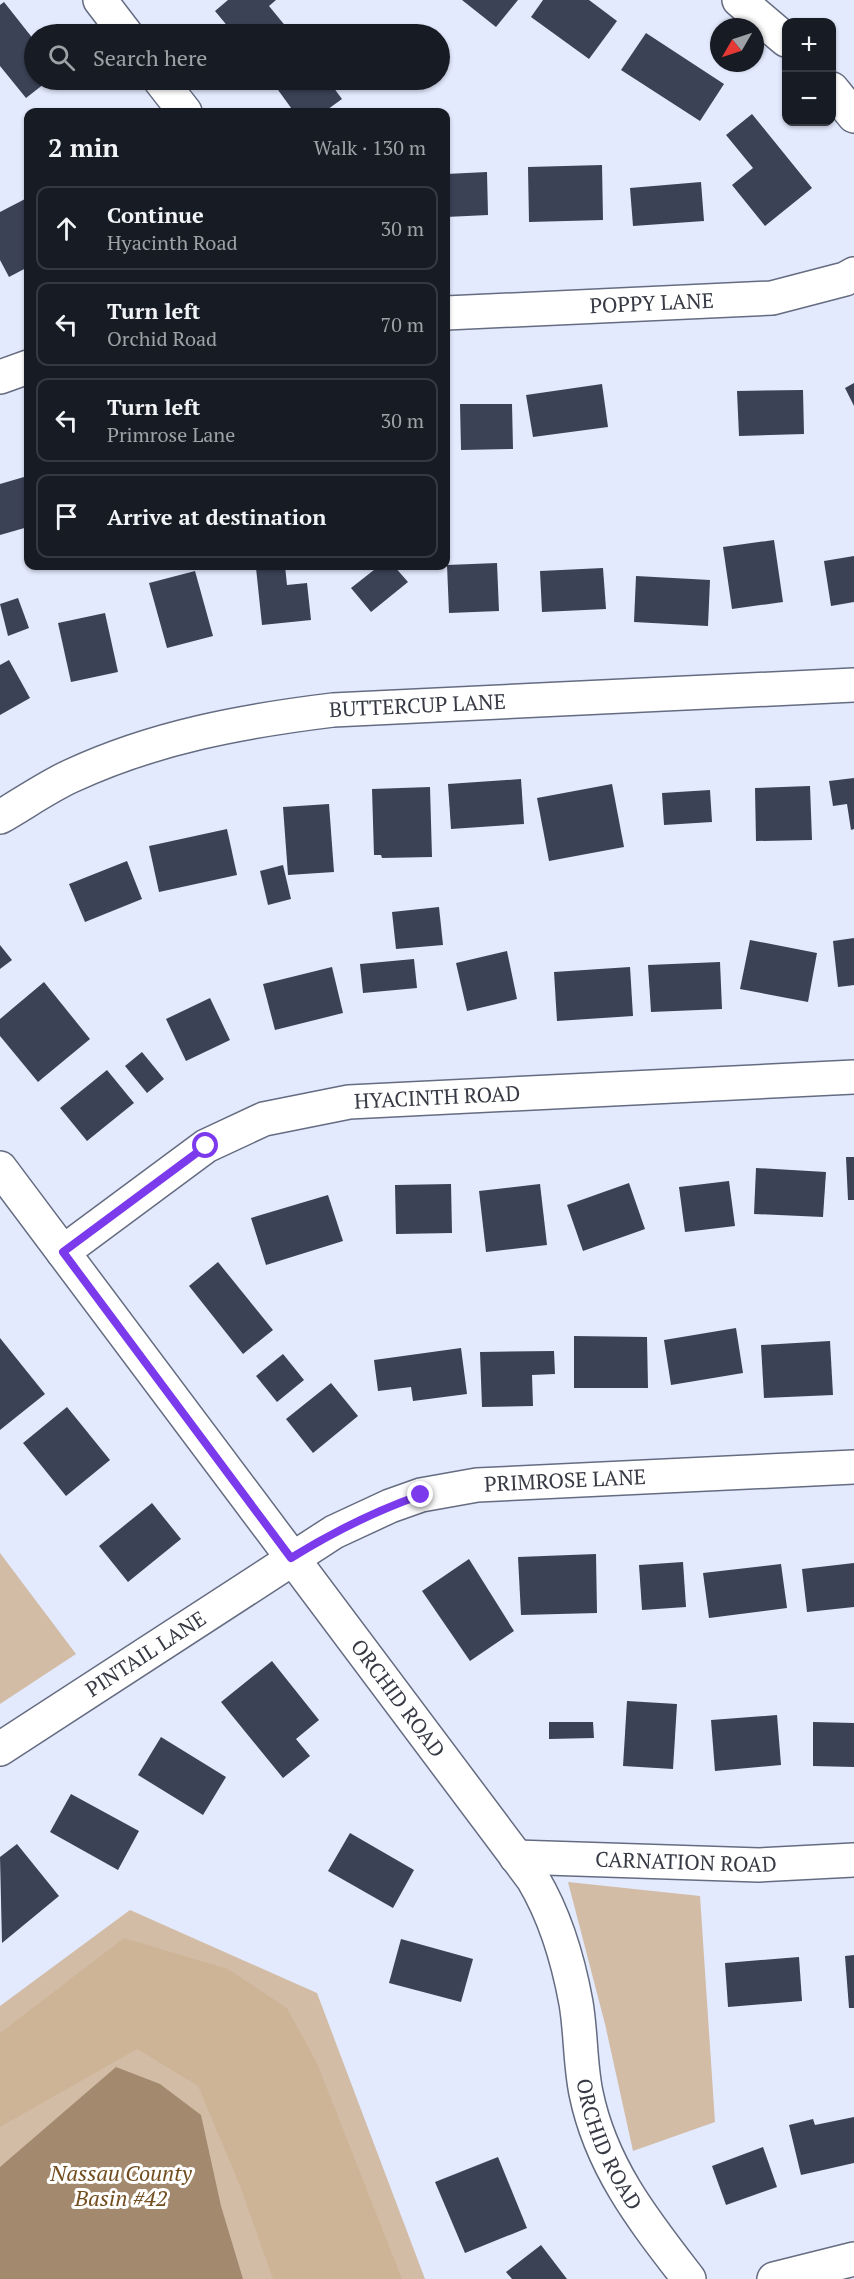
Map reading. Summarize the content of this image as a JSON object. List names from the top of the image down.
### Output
{
  "streets": {
    "street": [
      "POPPY LANE",
      "BUTTERCUP LANE",
      "HYACINTH ROAD",
      "PRIMROSE LANE",
      "PINTAIL LANE",
      "ORCHID ROAD",
      "CARNATION ROAD"
    ]
  },
  "crossings": [
    ["HYACINTH ROAD", "ORCHID ROAD"],
    ["PRIMROSE LANE", "PINTAIL LANE"],
    ["PRIMROSE LANE", "ORCHID ROAD"],
    ["PINTAIL LANE", "ORCHID ROAD"],
    ["ORCHID ROAD", "CARNATION ROAD"]
  ],
  "water": ["Nassau County Basin #42"],
  "north": "bottom left",
  "page": {
    "map_buttons": ["+", "−"],
    "search": "Search here",
    "heading": ["2 min", "Walk · 130 m"],
    "list": [
      ["Continue", "Hyacinth Road", "30 m"],
      ["Turn left", "Orchid Road", "70 m"],
      ["Turn left", "Primrose Lane", "30 m"],
      "Arrive at destination"
    ]
  }
}
